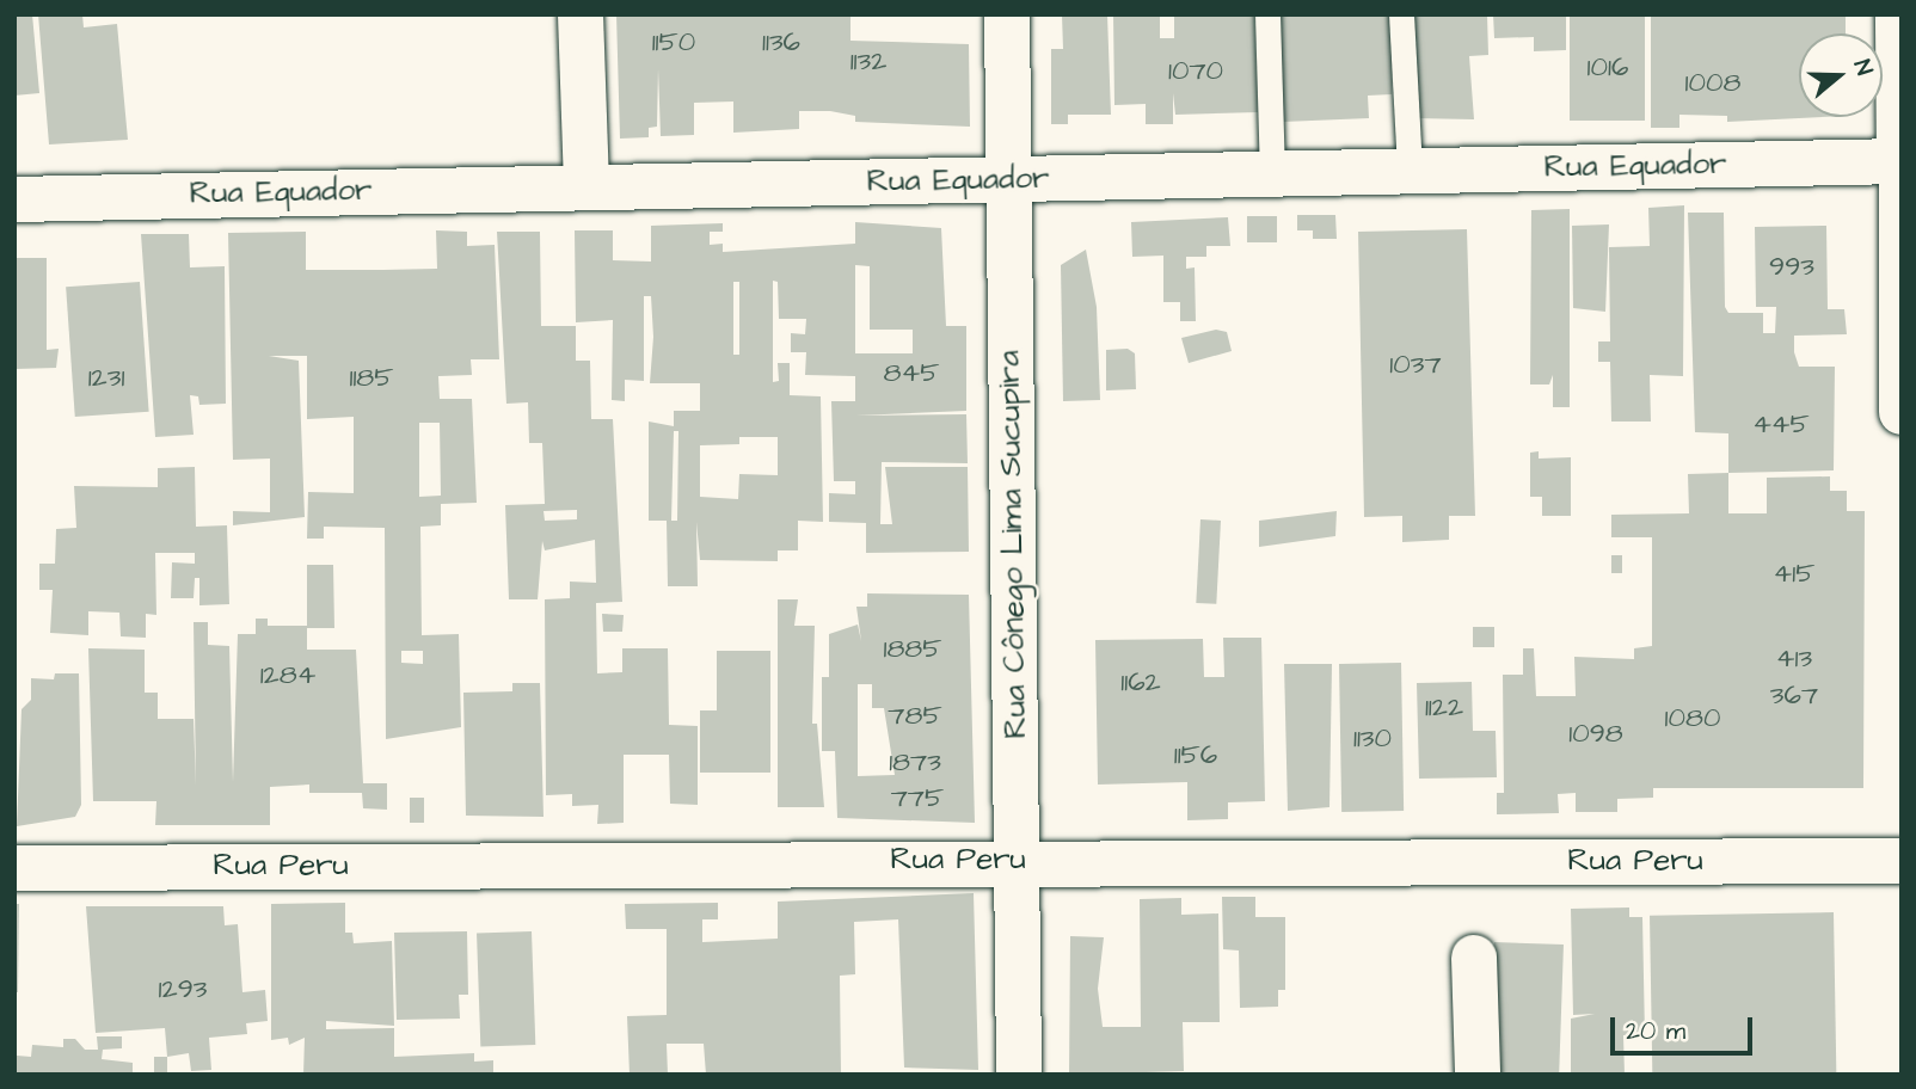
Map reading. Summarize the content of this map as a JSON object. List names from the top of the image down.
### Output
{
  "streets": {
    "street": ["Rua Equador", "Rua Cônego Lima Sucupira", "Rua Peru"]
  },
  "crossings": [
    ["Rua Equador", "Rua Cônego Lima Sucupira"],
    ["Rua Cônego Lima Sucupira", "Rua Peru"]
  ],
  "house_numbers": [
    "1150",
    "1136",
    "1132",
    "1016",
    "1070",
    "1008",
    "993",
    "1037",
    "845",
    "1231",
    "1185",
    "445",
    "415",
    "1885",
    "413",
    "1284",
    "1162",
    "367",
    "1122",
    "785",
    "1080",
    "1098",
    "1130",
    "1156",
    "1873",
    "775",
    "1293"
  ],
  "scale_bar": "20 m",
  "north": "right"
}
